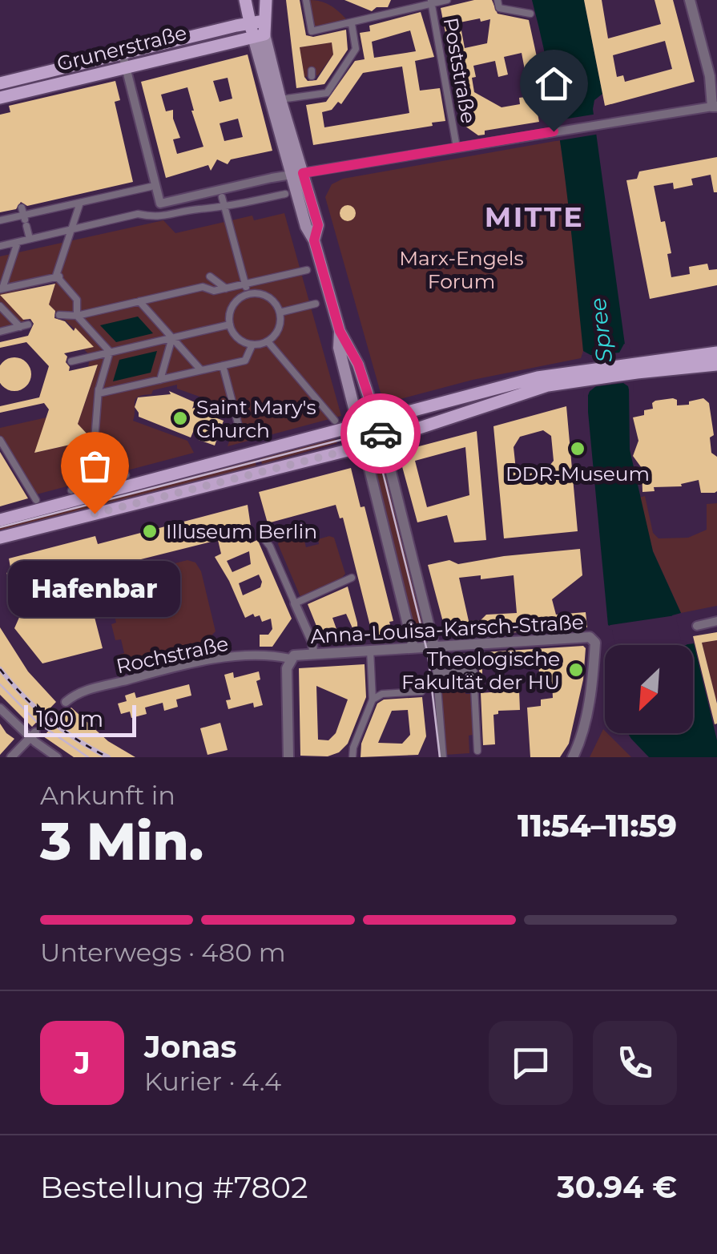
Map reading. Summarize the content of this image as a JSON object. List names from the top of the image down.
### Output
{
  "streets": {
    "main road": ["Grunerstraße"],
    "street": ["Poststraße", "Anna-Louisa-Karsch-Straße", "Rochstraße"]
  },
  "crossings": [
    ["Anna-Louisa-Karsch-Straße", "Rochstraße"]
  ],
  "districts": ["MITTE"],
  "water": ["Spree"],
  "parks": ["Marx-Engels Forum"],
  "places": [
    "Saint Mary's Church",
    "DDR-Museum",
    "Hafenbar",
    "Illuseum Berlin",
    "Theologische Fakultät der HU"
  ],
  "scale_bar": "100 m",
  "north": "bottom left",
  "page": {
    "bubble": "Hafenbar",
    "scale": "100 m",
    "heading": ["3 Min.", "Ankunft in", "11:54–11:59"],
    "panel": [
      "Jonas",
      "Kurier · 4.4",
      "Bestellung #7802",
      "30.94 €"
    ],
    "bar": "Unterwegs · 480 m",
    "round": "J"
  }
}
